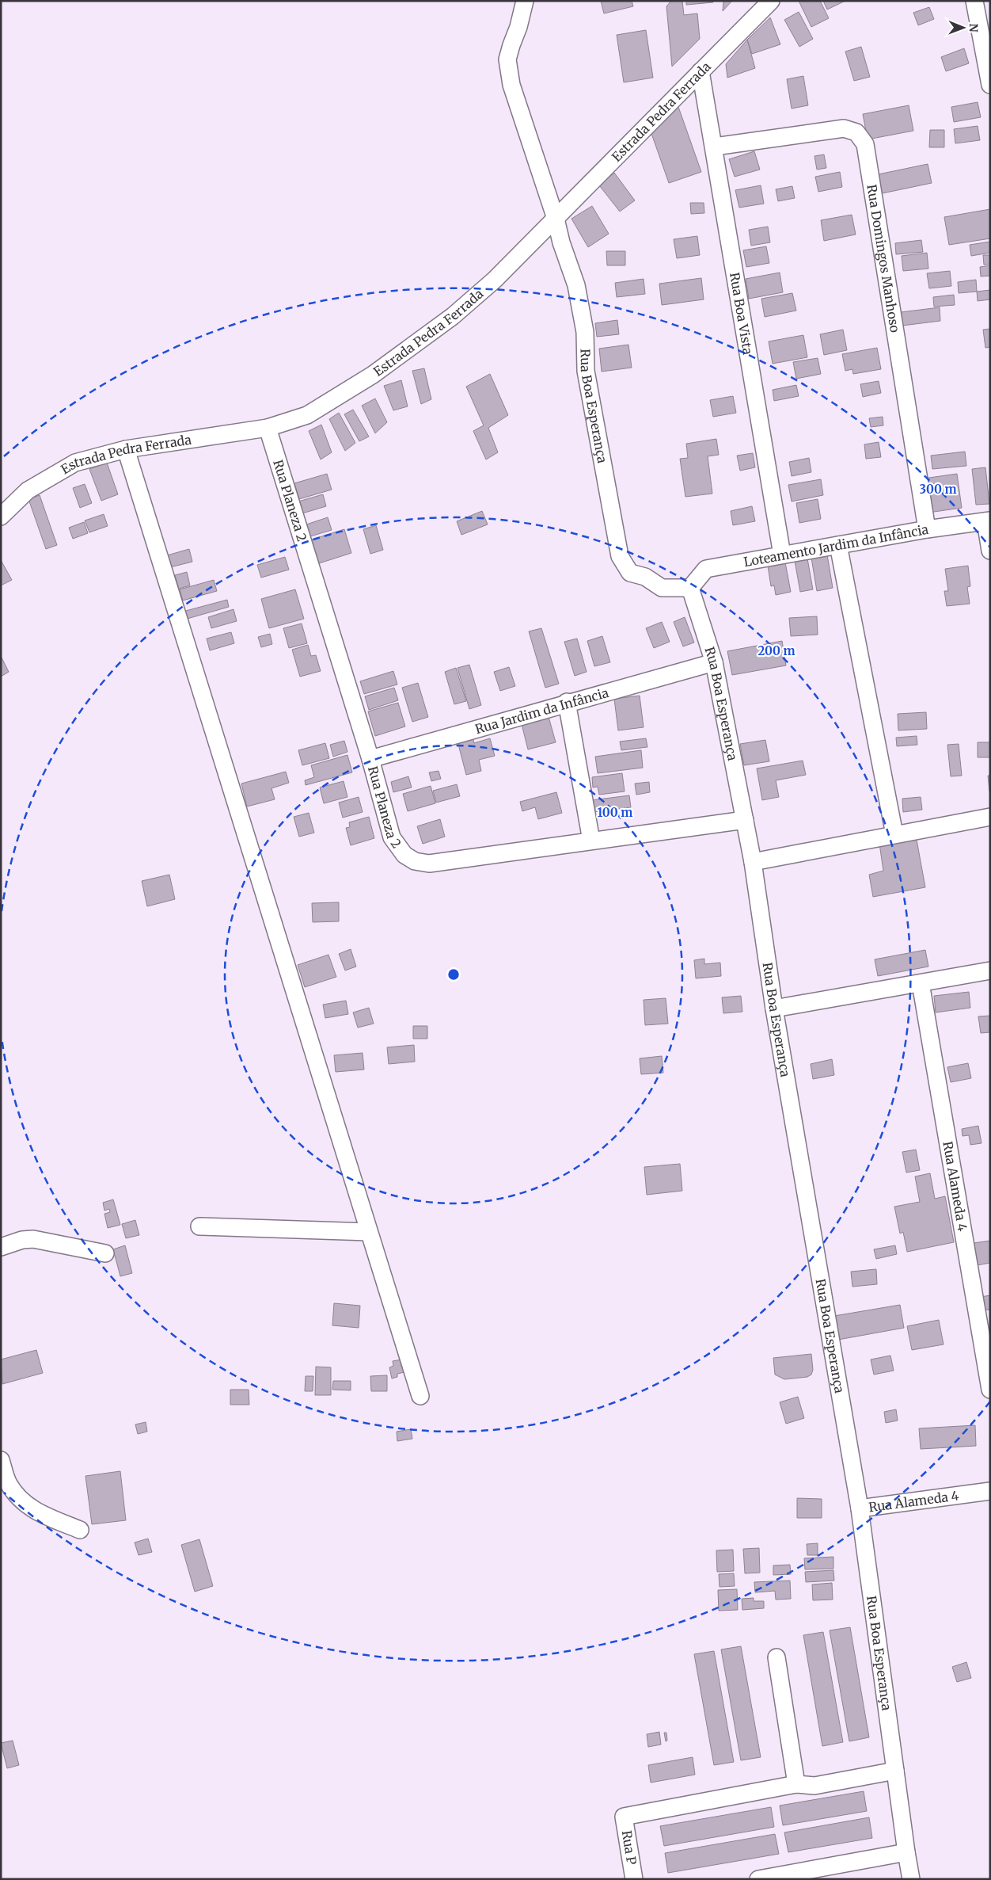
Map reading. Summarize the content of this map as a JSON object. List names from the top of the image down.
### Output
{
  "streets": {
    "street": [
      "Estrada Pedra Ferrada",
      "Rua Domingos Manhoso",
      "Rua Boa Vista",
      "Rua Boa Esperança",
      "Rua Planeza 2",
      "Loteamento Jardim da Infância",
      "Rua Jardim da Infância",
      "Rua Alameda 4",
      "Rua P"
    ]
  },
  "crossings": [
    ["Estrada Pedra Ferrada", "Rua Boa Vista"],
    ["Estrada Pedra Ferrada", "Rua Boa Esperança"],
    ["Estrada Pedra Ferrada", "Rua Planeza 2"],
    ["Rua Domingos Manhoso", "Rua Boa Vista"],
    ["Rua Domingos Manhoso", "Loteamento Jardim da Infância"],
    ["Rua Boa Vista", "Loteamento Jardim da Infância"],
    ["Rua Boa Esperança", "Rua Planeza 2"],
    ["Rua Boa Esperança", "Loteamento Jardim da Infância"],
    ["Rua Boa Esperança", "Rua Jardim da Infância"],
    ["Rua Boa Esperança", "Rua Alameda 4"],
    ["Rua Planeza 2", "Rua Jardim da Infância"]
  ],
  "north": "right",
  "rings": ["300 m", "200 m", "100 m"]
}
